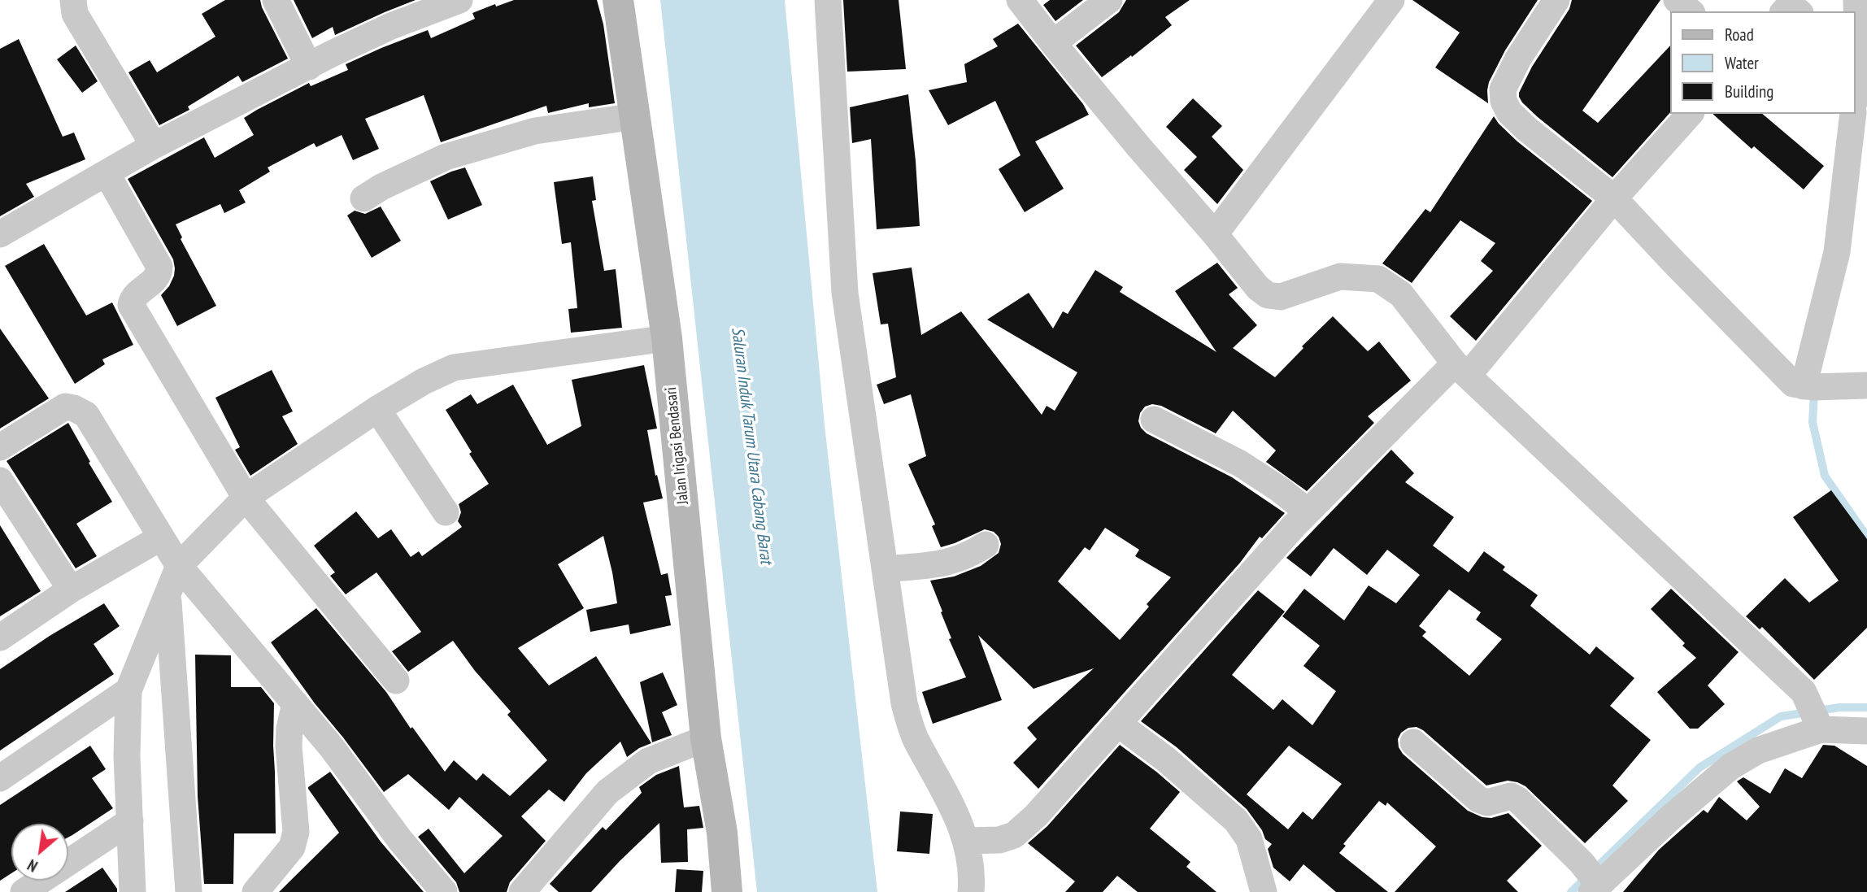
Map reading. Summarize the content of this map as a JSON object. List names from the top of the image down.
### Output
{
  "streets": {
    "street": ["Jalan Irigasi Bendasari"]
  },
  "water": ["Saluran Induk Tarum Utara Cabang Barat"],
  "legend": ["Road", "Water", "Building"],
  "north": "bottom left"
}
